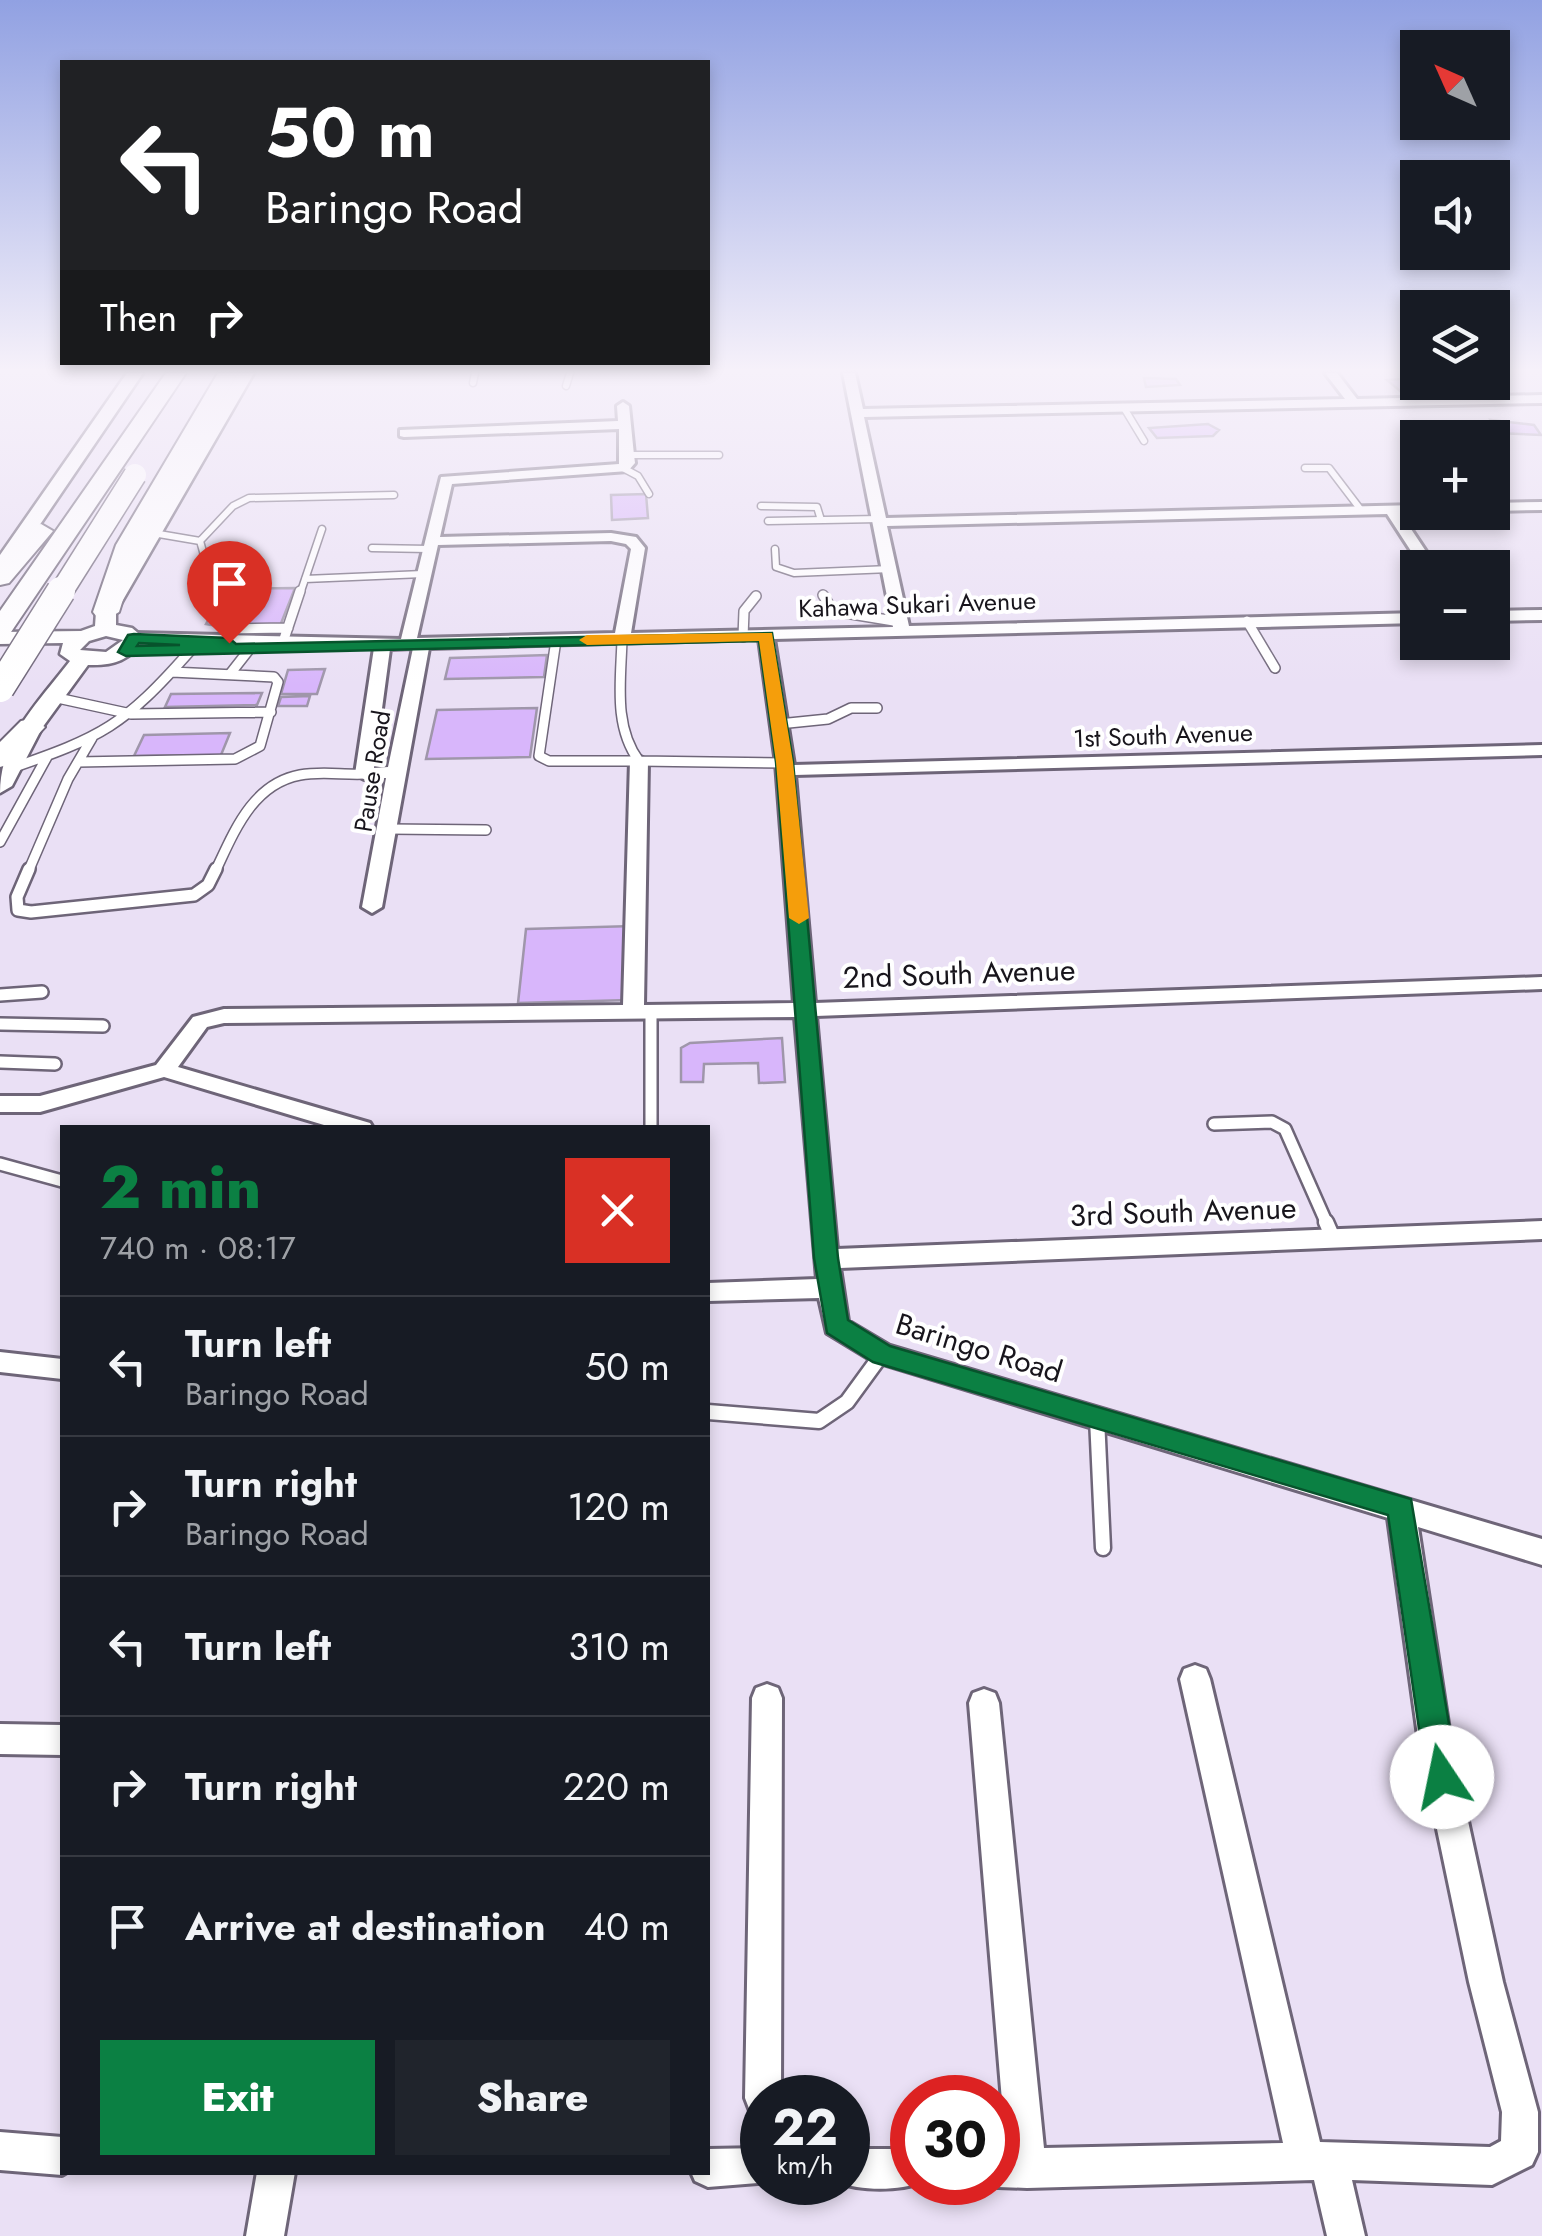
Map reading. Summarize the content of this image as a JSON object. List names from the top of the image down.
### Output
{
  "streets": {
    "street": [
      "Kahawa Sukari Avenue",
      "1st South Avenue",
      "Pause Road",
      "2nd South Avenue",
      "3rd South Avenue",
      "Baringo Road"
    ]
  },
  "crossings": [
    ["Kahawa Sukari Avenue", "Pause Road"],
    ["Kahawa Sukari Avenue", "Baringo Road"],
    ["1st South Avenue", "Baringo Road"],
    ["2nd South Avenue", "Baringo Road"],
    ["3rd South Avenue", "Baringo Road"]
  ],
  "north": "top left",
  "page": {
    "map_buttons": ["+", "−"],
    "turn": ["50 m", "Baringo Road"],
    "then": "Then",
    "heading": ["2 min", "740 m · 08:17"],
    "list": [
      {
        "name": "Turn left",
        "note": "Baringo Road",
        "value": "50 m"
      },
      {
        "name": "Turn right",
        "note": "Baringo Road",
        "value": "120 m"
      },
      {
        "name": "Turn left",
        "value": "310 m"
      },
      {
        "name": "Turn right",
        "value": "220 m"
      },
      {
        "name": "Arrive at destination",
        "value": "40 m"
      }
    ],
    "buttons": ["Exit", "Share"],
    "speed": "22 km/h",
    "limit": "30"
  }
}
